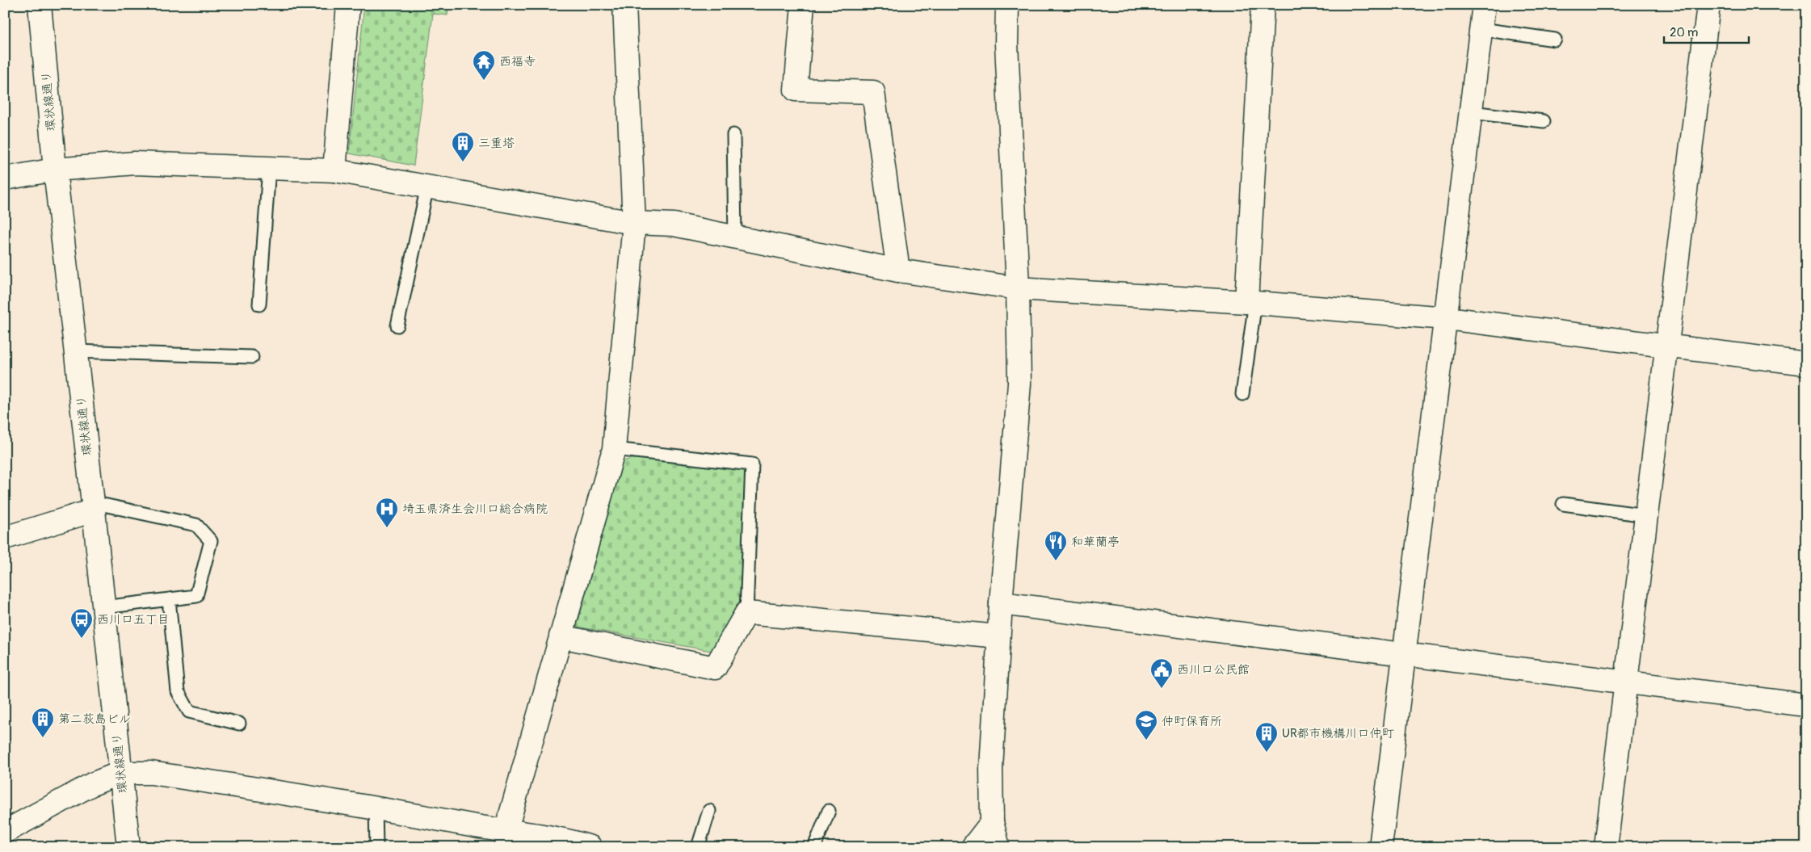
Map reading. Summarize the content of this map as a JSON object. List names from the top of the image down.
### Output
{
  "streets": {
    "street": ["環状線通り"]
  },
  "places": {
    "temple": ["西福寺"],
    "building": ["三重塔", "第二荻島ビル", "UR都市機構川口仲町"],
    "hospital": ["埼玉県済生会川口総合病院"],
    "restaurant": ["和華蘭亭"],
    "bus stop": ["西川口五丁目"],
    "public building": ["西川口公民館"],
    "school or university": ["仲町保育所"]
  },
  "scale_bar": "20 m"
}
